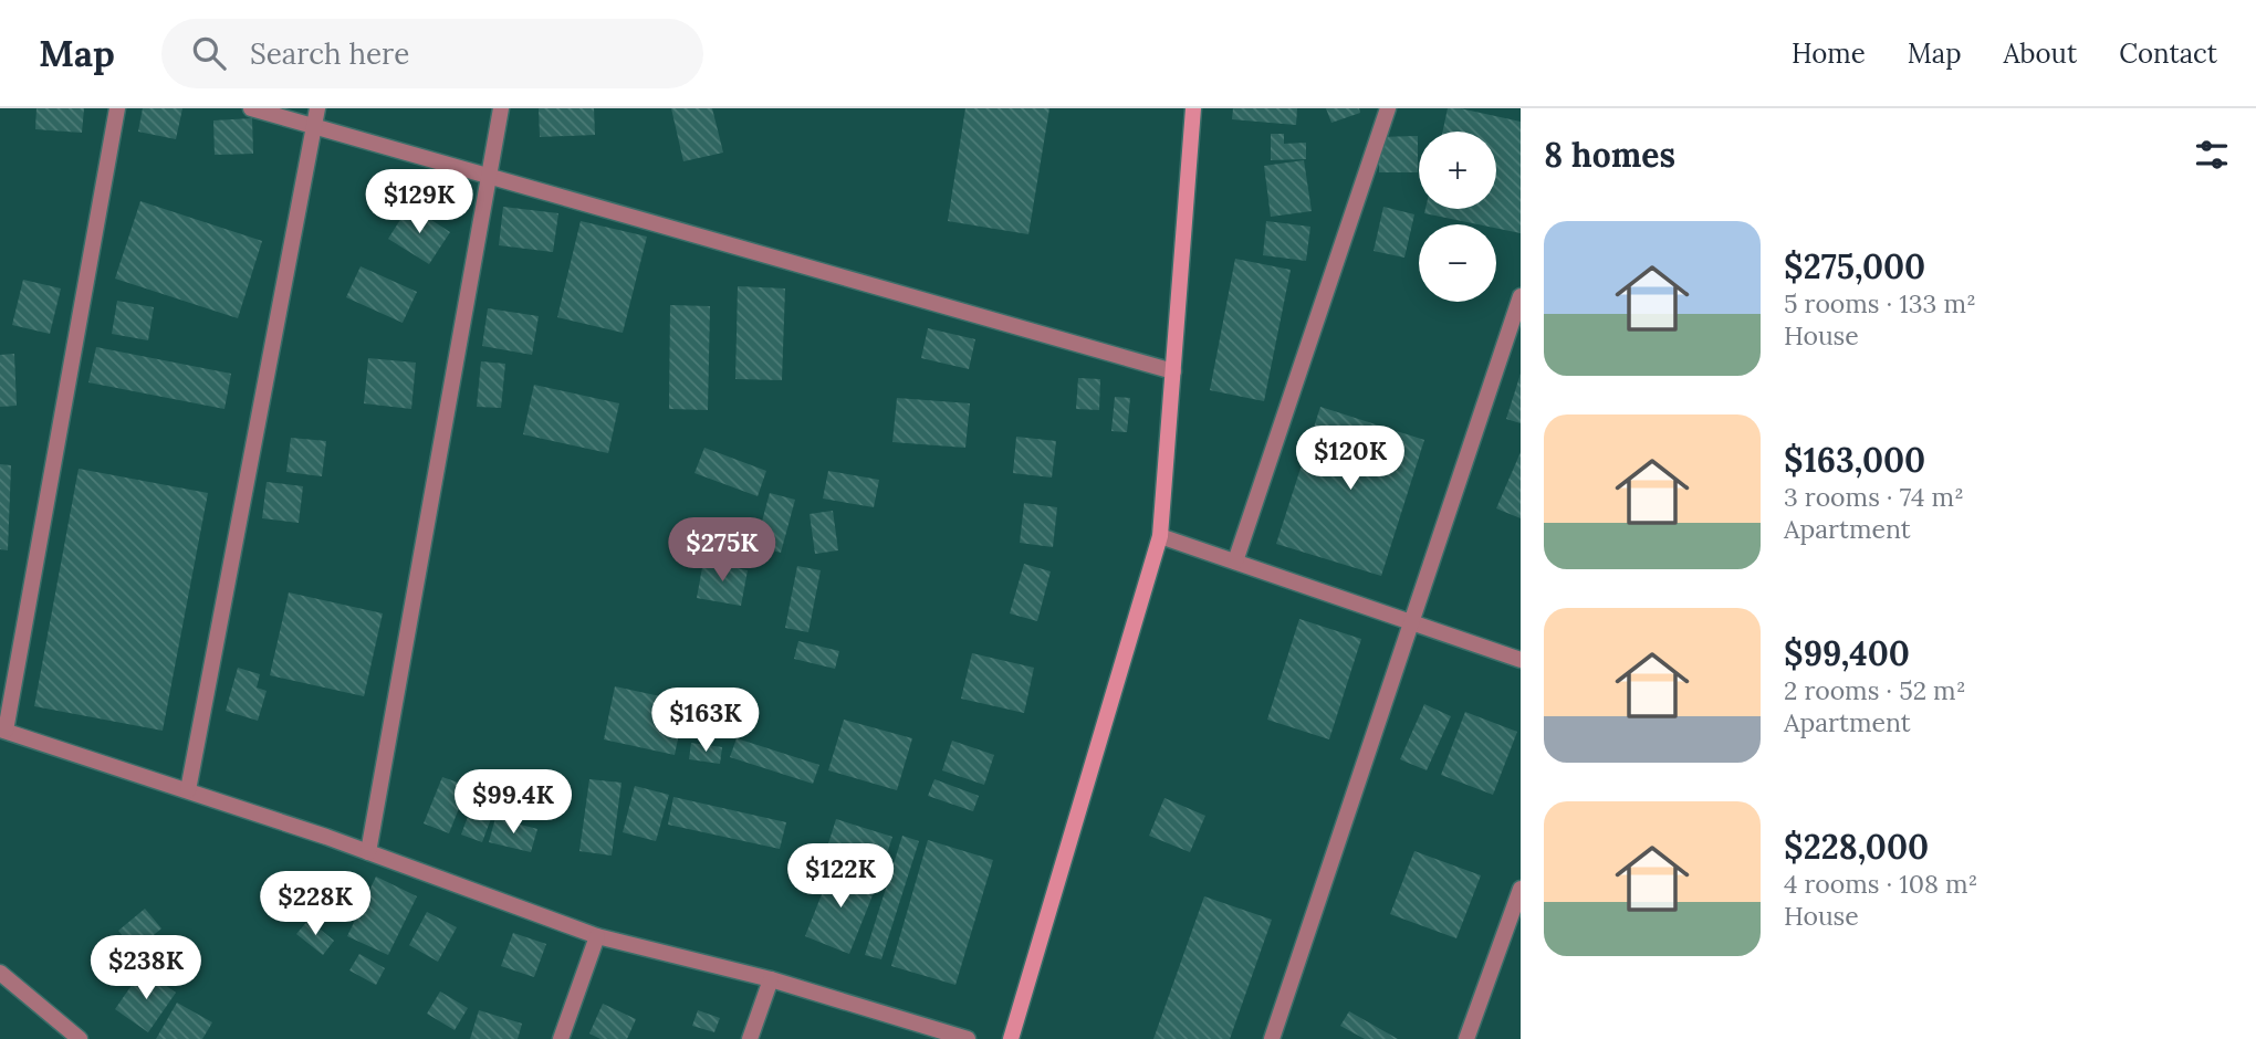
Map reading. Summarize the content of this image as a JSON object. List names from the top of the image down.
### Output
{
  "page": {
    "header": "Map",
    "search": "Search here",
    "nav": [
      "Home",
      "Map",
      "About",
      "Contact"
    ],
    "heading": "8 homes",
    "map_buttons": ["+", "−"],
    "price": [
      "$129K",
      "$120K",
      "$275K",
      "$163K",
      "$99.4K",
      "$122K",
      "$228K",
      "$238K"
    ],
    "list": [
      {
        "name": "$275,000",
        "note": "5 rooms · 133 m² · House"
      },
      {
        "name": "$163,000",
        "note": "3 rooms · 74 m² · Apartment"
      },
      {
        "name": "$99,400",
        "note": "2 rooms · 52 m² · Apartment"
      },
      {
        "name": "$228,000",
        "note": "4 rooms · 108 m² · House"
      }
    ]
  }
}
